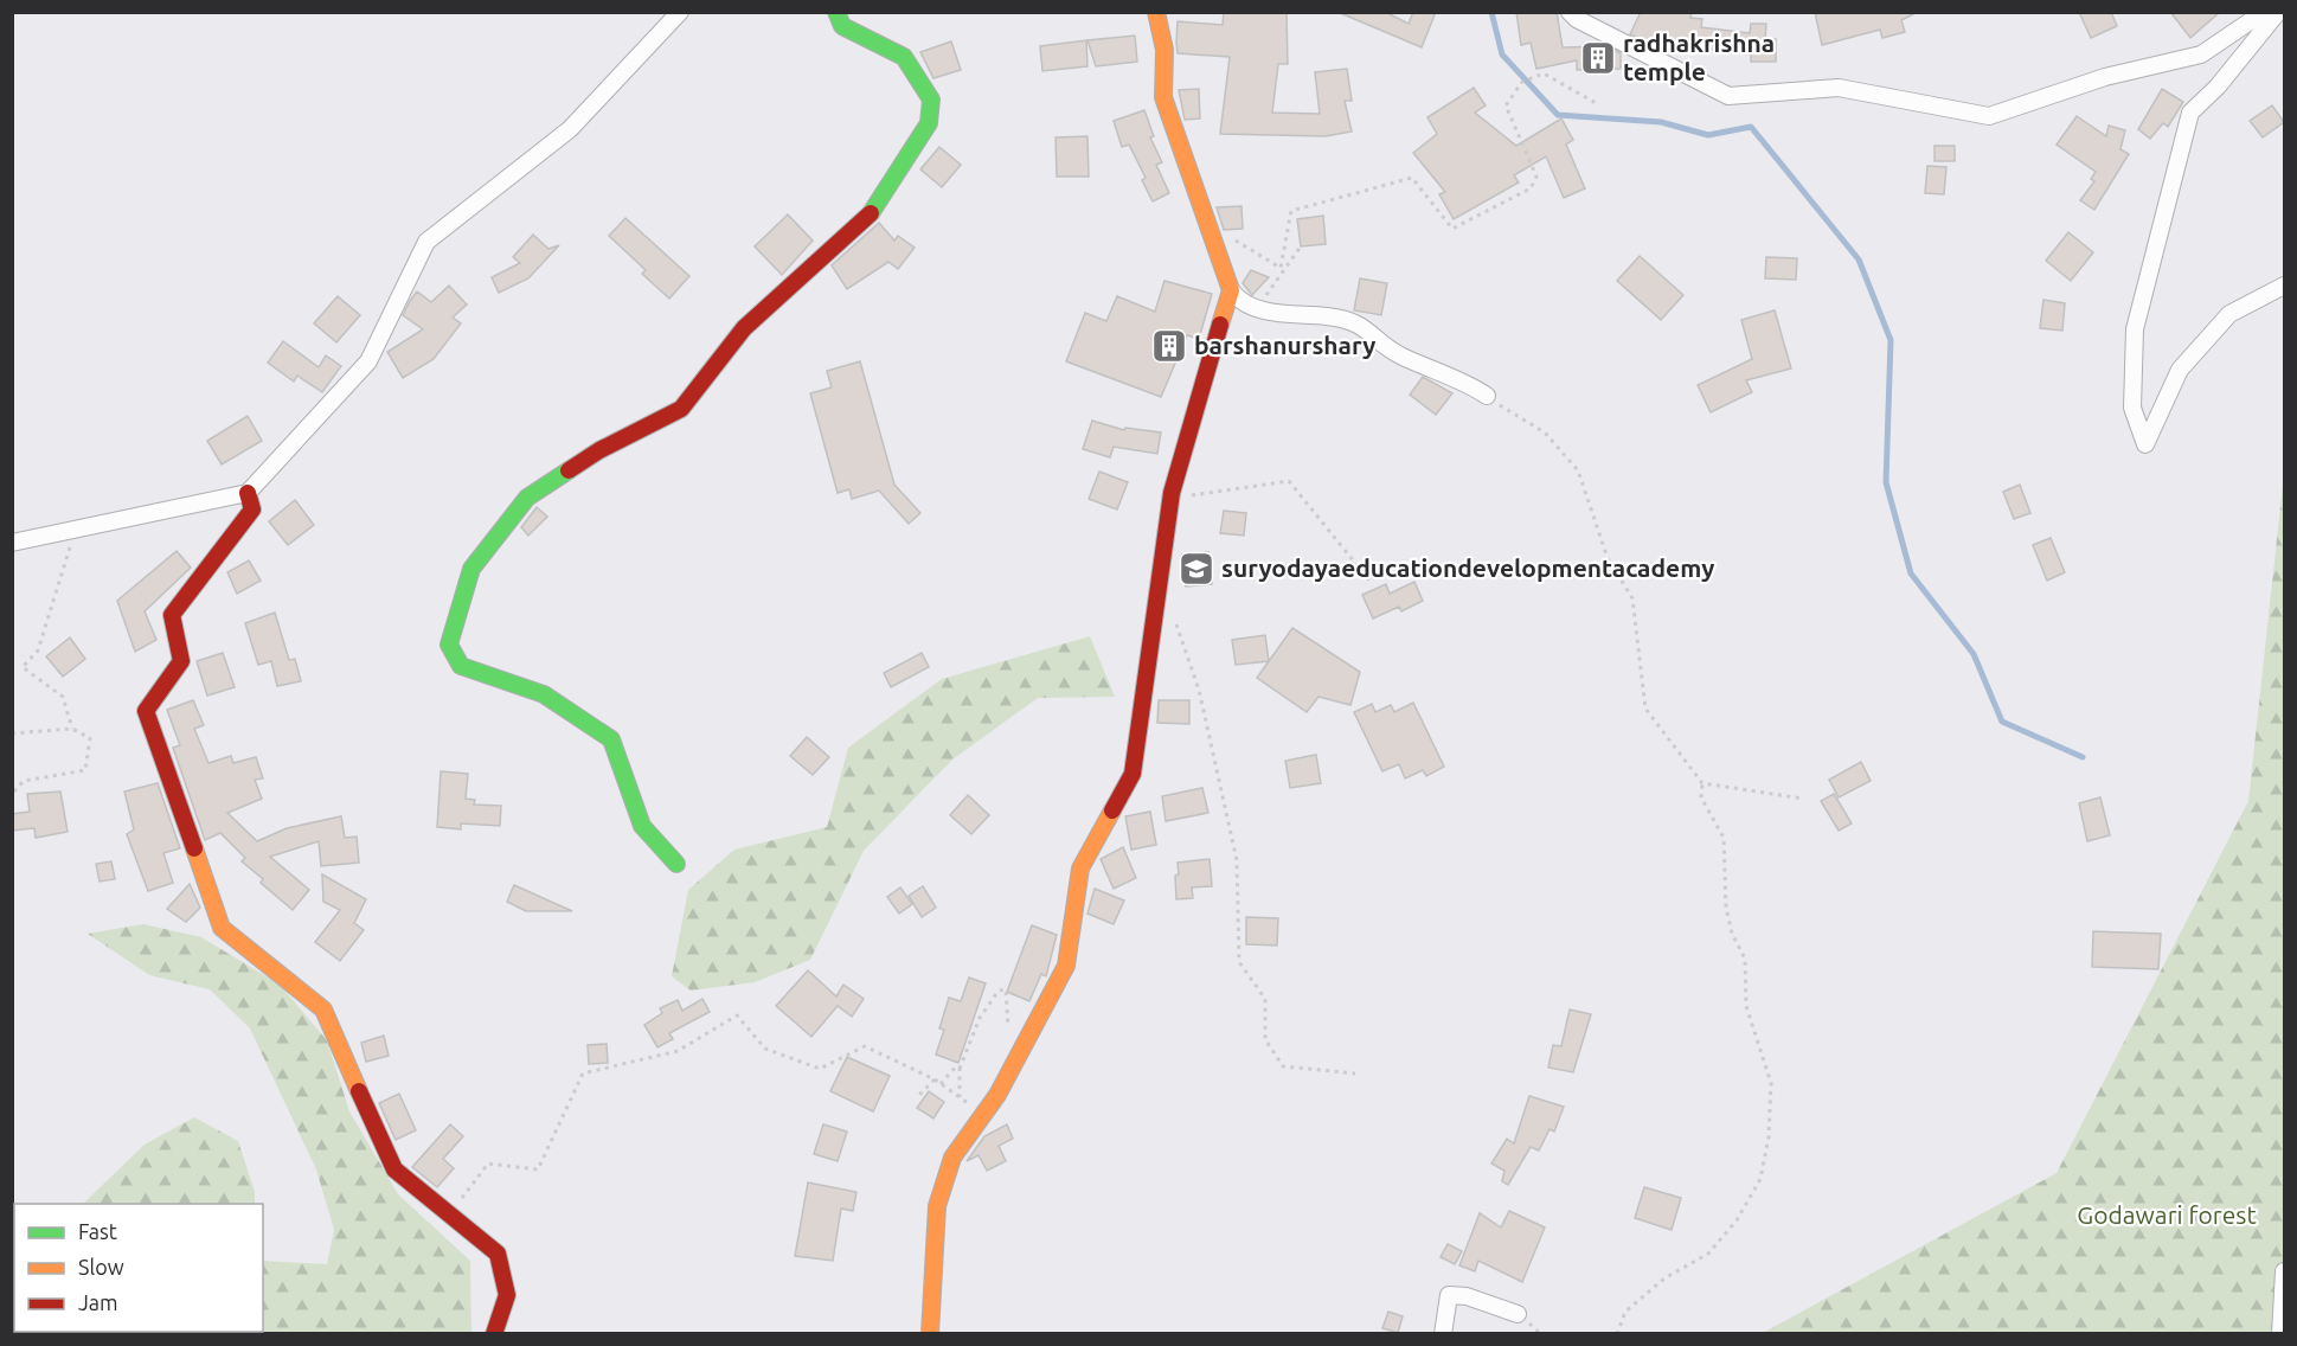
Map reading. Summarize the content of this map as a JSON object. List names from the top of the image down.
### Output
{
  "parks": ["Godawari forest"],
  "places": {
    "building": ["radhakrishna temple", "barshanurshary"],
    "school or university": ["suryodayaeducationdevelopmentacademy"]
  },
  "legend": ["Fast", "Slow", "Jam"]
}
